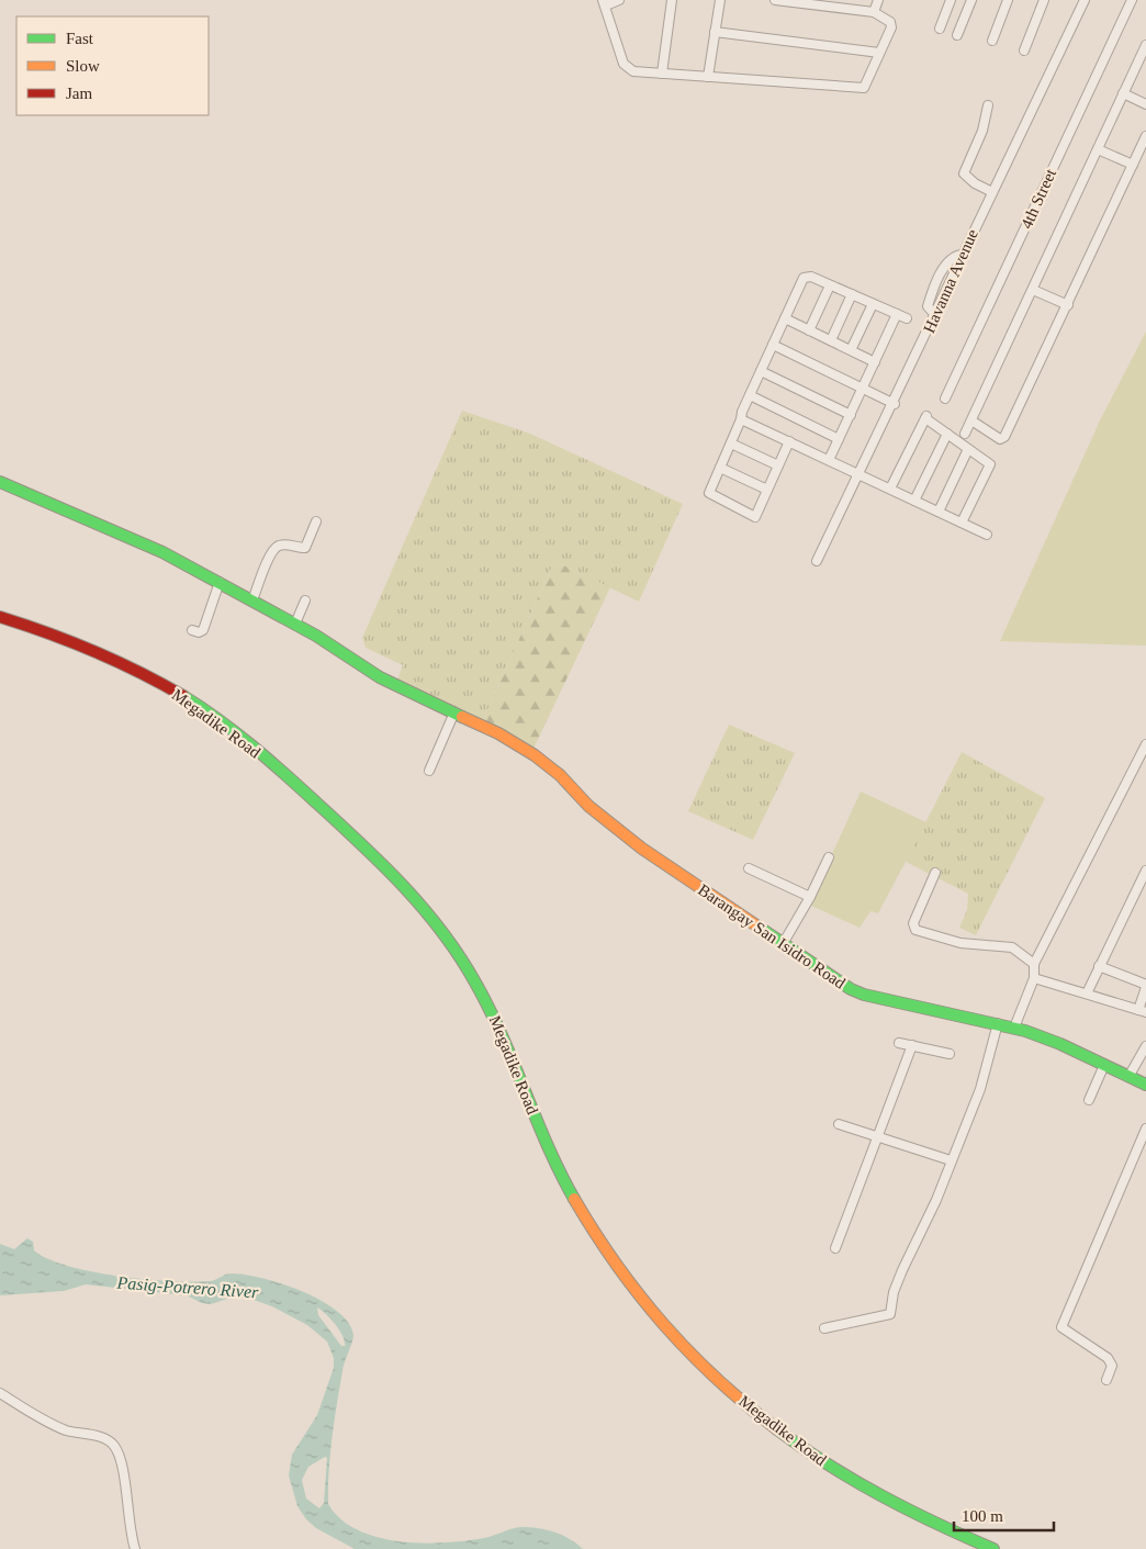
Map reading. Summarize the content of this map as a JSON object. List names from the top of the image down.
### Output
{
  "streets": {
    "main road": ["Megadike Road", "Barangay San Isidro Road"],
    "street": ["4th Street", "Havanna Avenue"]
  },
  "water": ["Pasig-Potrero River"],
  "legend": ["Fast", "Slow", "Jam"],
  "scale_bar": "100 m"
}
